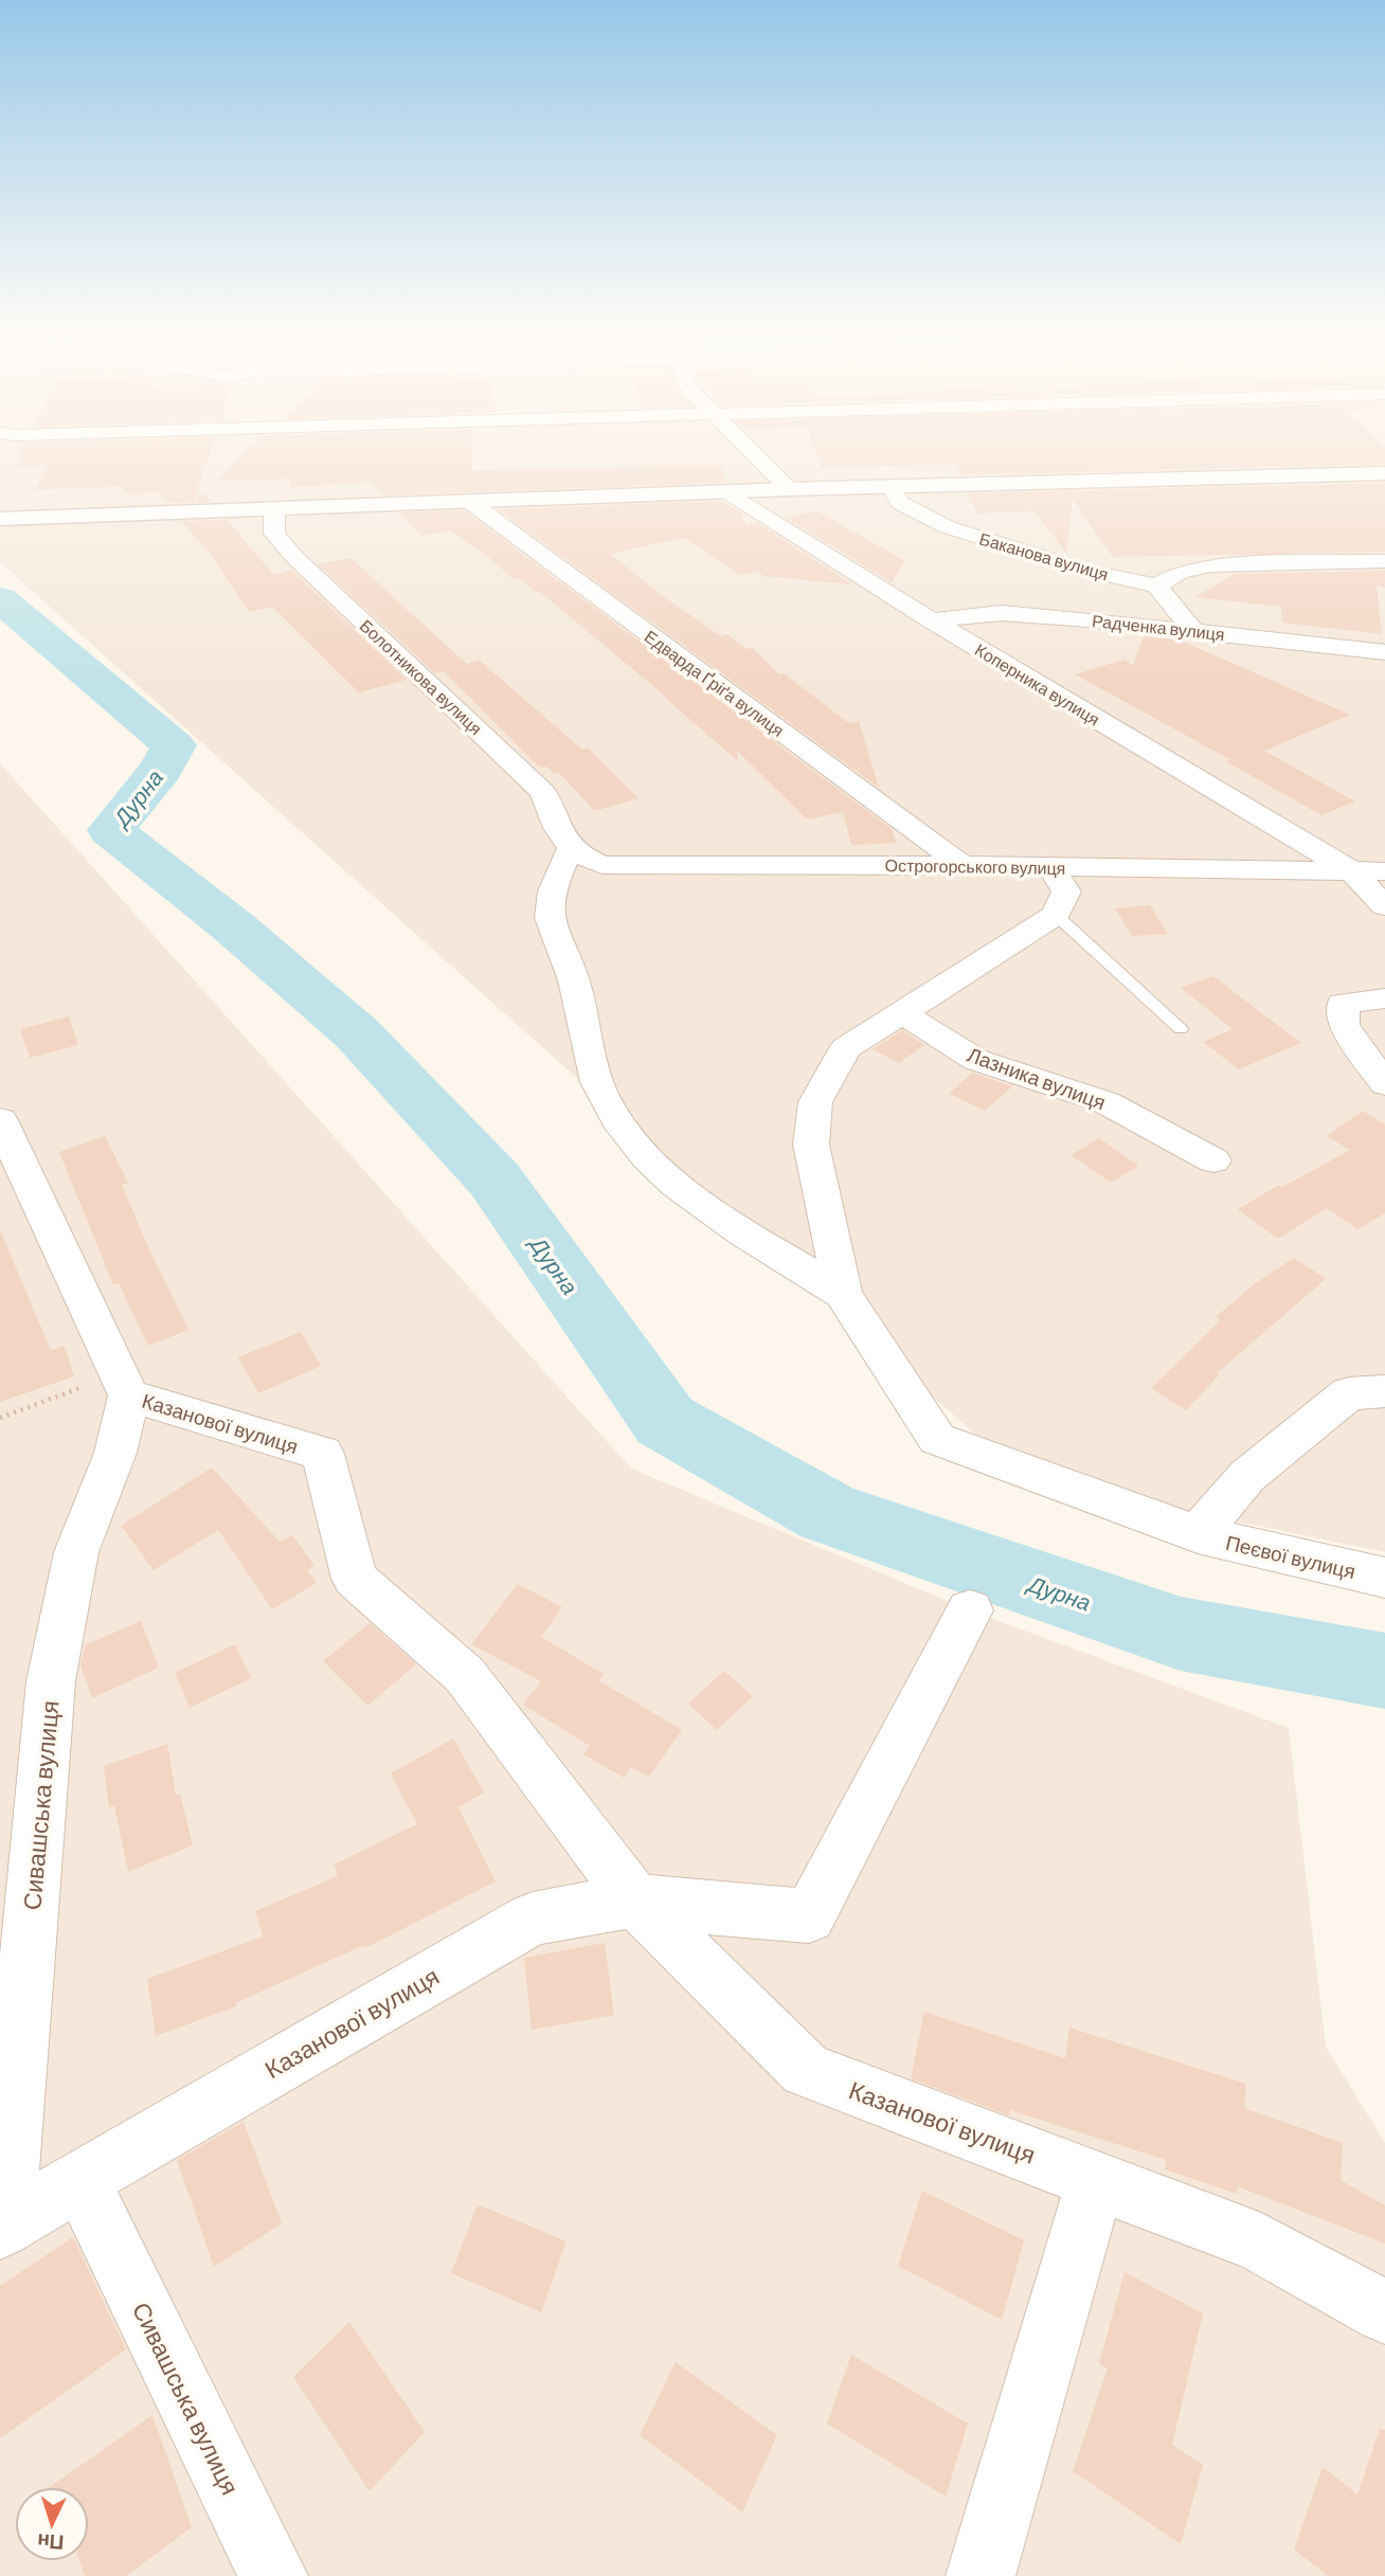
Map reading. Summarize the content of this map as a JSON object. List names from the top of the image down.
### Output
{
  "streets": {
    "street": [
      "Баканова вулиця",
      "Радченка вулиця",
      "Болотникова вулиця",
      "Едварда Ґріґа вулиця",
      "Коперника вулиця",
      "Острогорського вулиця",
      "Лазника вулиця",
      "Казанової вулиця",
      "Пеєвої вулиця",
      "Сивашська вулиця"
    ]
  },
  "crossings": [
    ["Радченка вулиця", "Коперника вулиця"],
    ["Болотникова вулиця", "Острогорського вулиця"],
    ["Едварда Ґріґа вулиця", "Острогорського вулиця"],
    ["Коперника вулиця", "Острогорського вулиця"],
    ["Казанової вулиця", "Сивашська вулиця"]
  ],
  "water": ["Дурна"],
  "north": "bottom"
}
